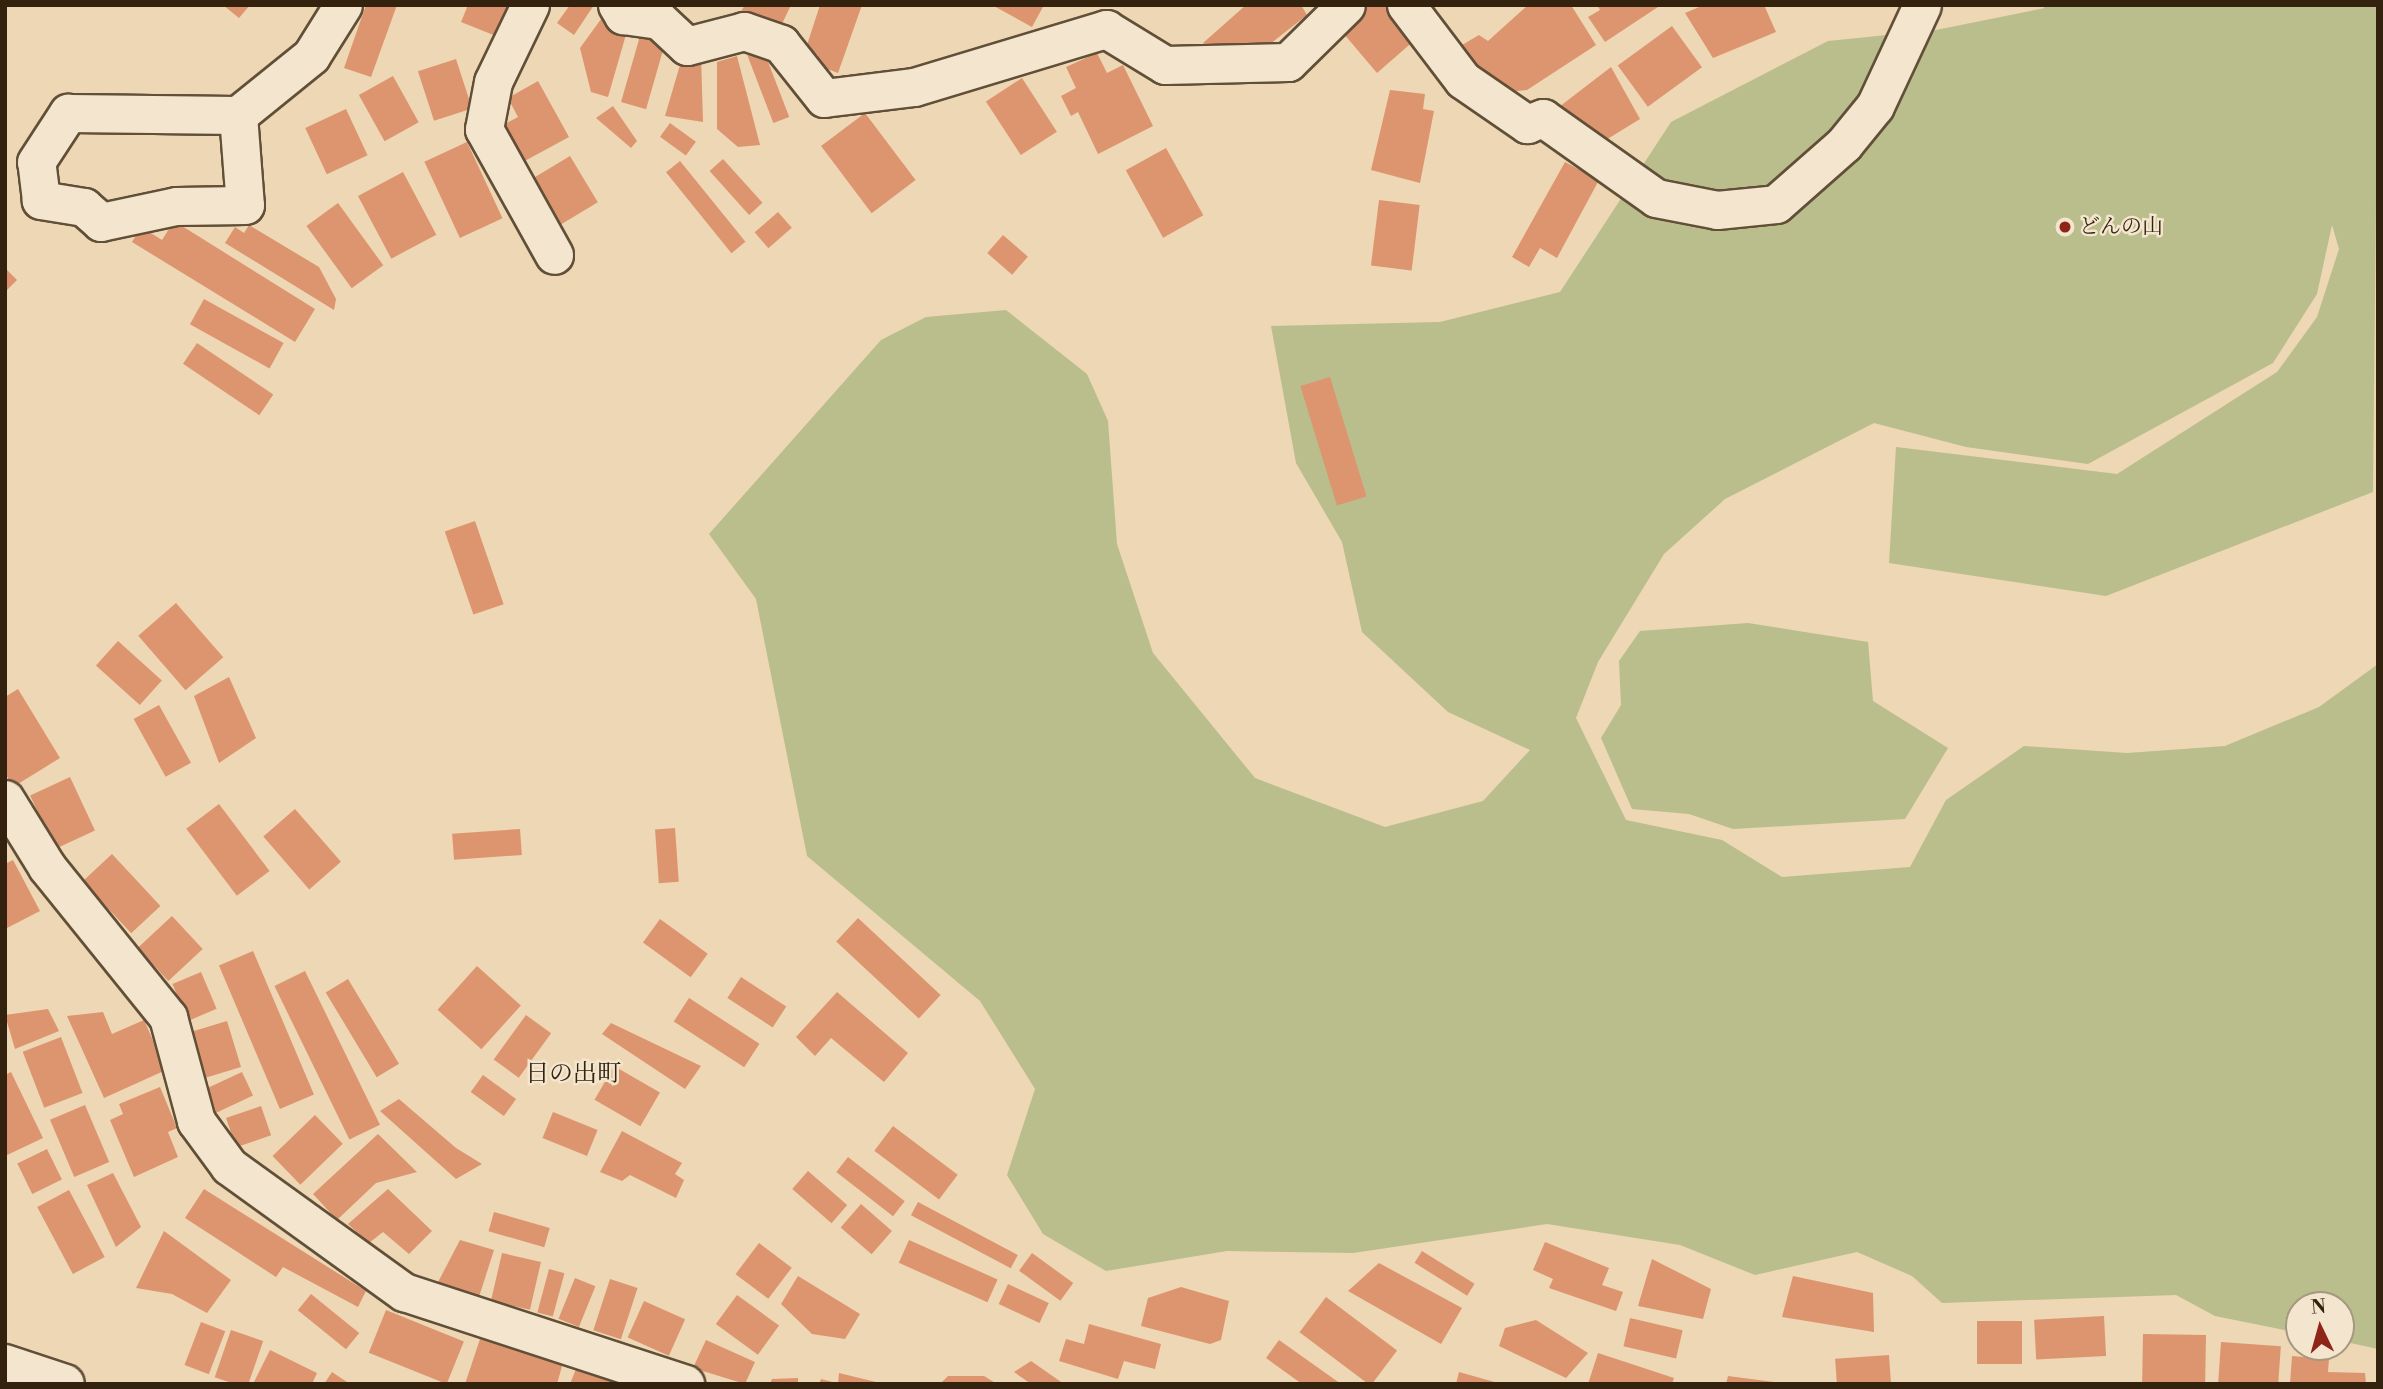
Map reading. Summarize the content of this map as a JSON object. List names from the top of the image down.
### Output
{
  "districts": ["日の出町"],
  "places": ["どんの山"],
  "north": "top"
}
